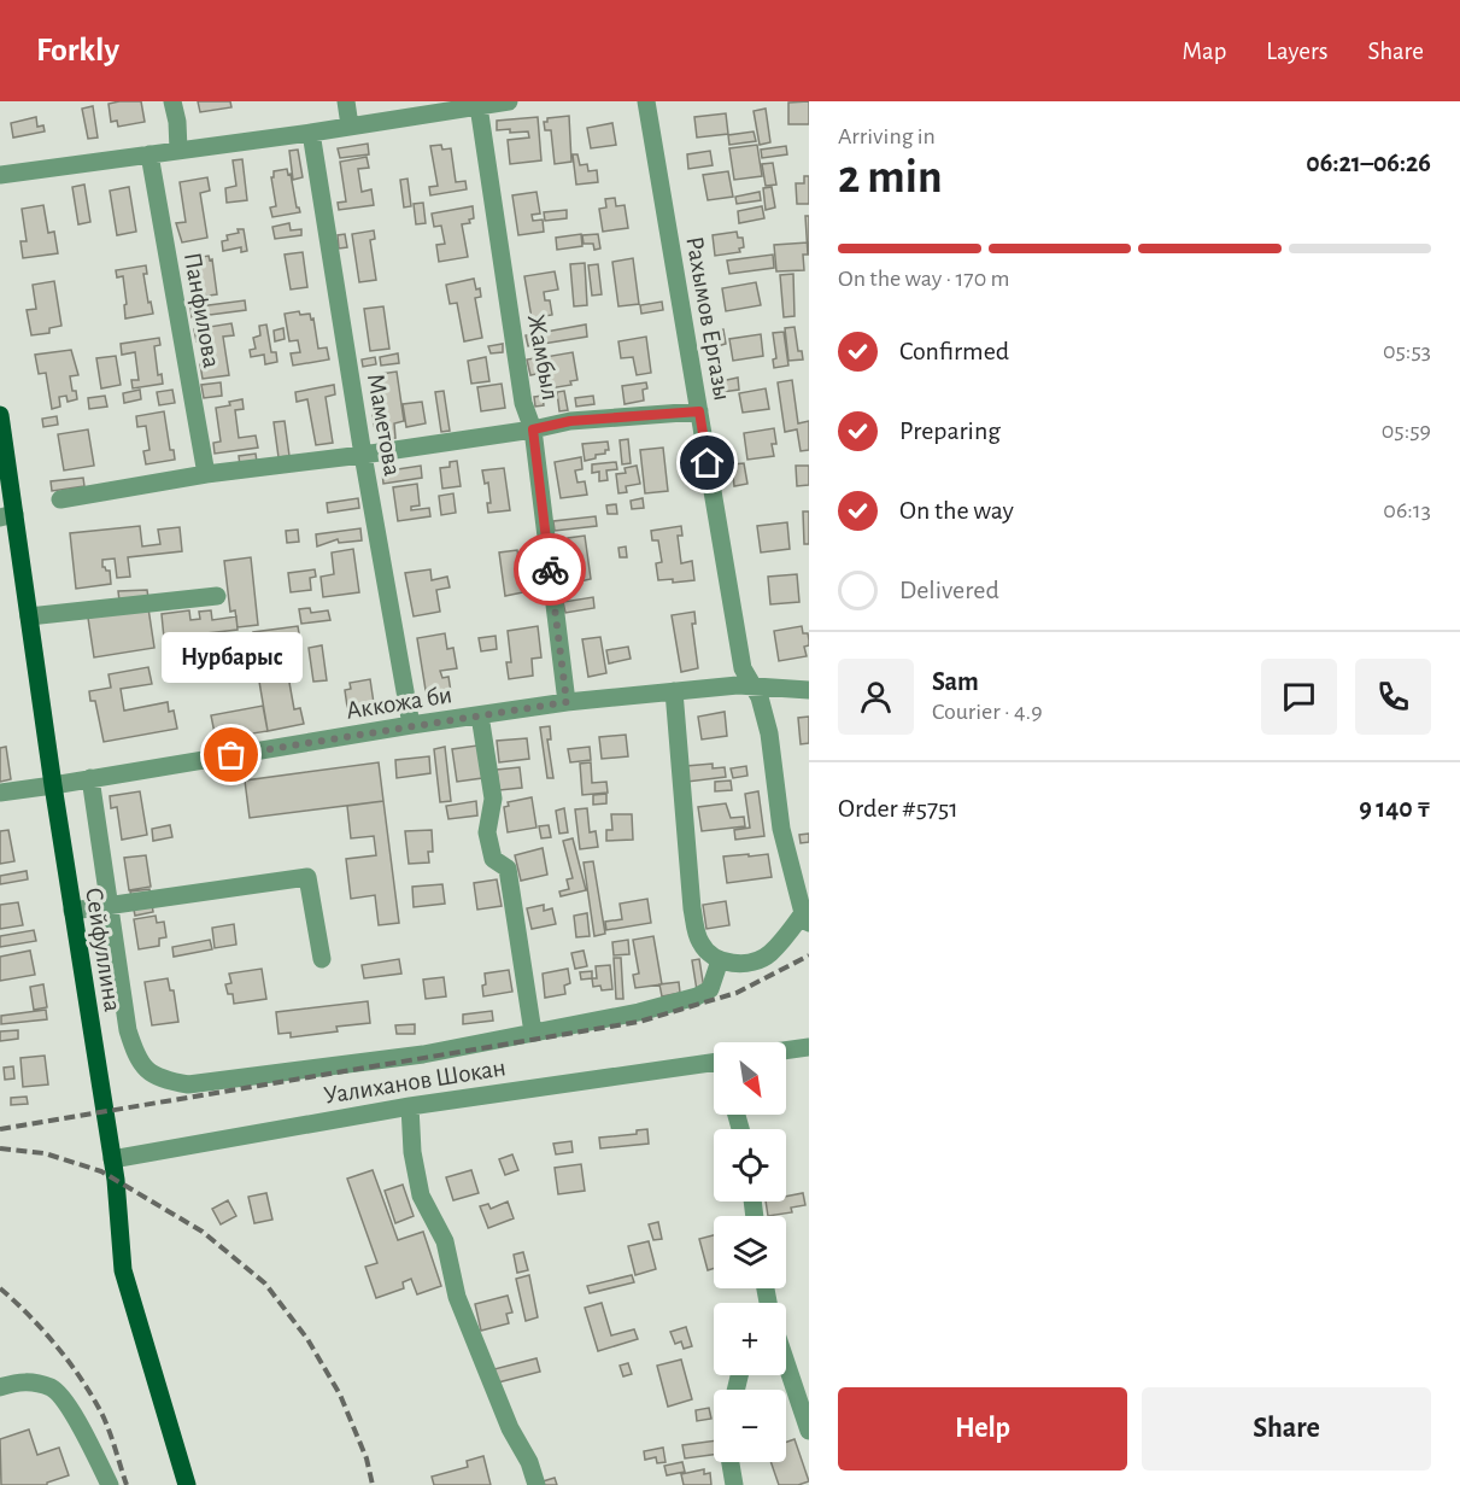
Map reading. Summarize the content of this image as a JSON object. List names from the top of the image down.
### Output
{
  "streets": {
    "main road": ["Сейфуллина"],
    "street": [
      "Панфилова",
      "Рахымов Ергазы",
      "Жамбыл",
      "Маметова",
      "Аккожа би",
      "Уалиханов Шокан"
    ]
  },
  "crossings": [
    ["Рахымов Ергазы", "Аккожа би"],
    ["Жамбыл", "Аккожа би"],
    ["Маметова", "Аккожа би"],
    ["Аккожа би", "Сейфуллина"],
    ["Сейфуллина", "Уалиханов Шокан"]
  ],
  "places": ["Нурбарыс"],
  "north": "bottom right",
  "page": {
    "header": "Forkly",
    "nav": ["Map", "Layers", "Share"],
    "heading": ["2 min", "Arriving in", "06:21–06:26"],
    "panel": [
      "Sam",
      "Courier · 4.9",
      "Order #5751",
      "9 140 ₸"
    ],
    "bar": "On the way · 170 m",
    "list": [
      ["Confirmed", "05:53"],
      ["Preparing", "05:59"],
      ["On the way", "06:13"],
      "Delivered"
    ],
    "bubble": "Нурбарыс",
    "map_buttons": ["+", "−"],
    "buttons": ["Help", "Share"]
  }
}
